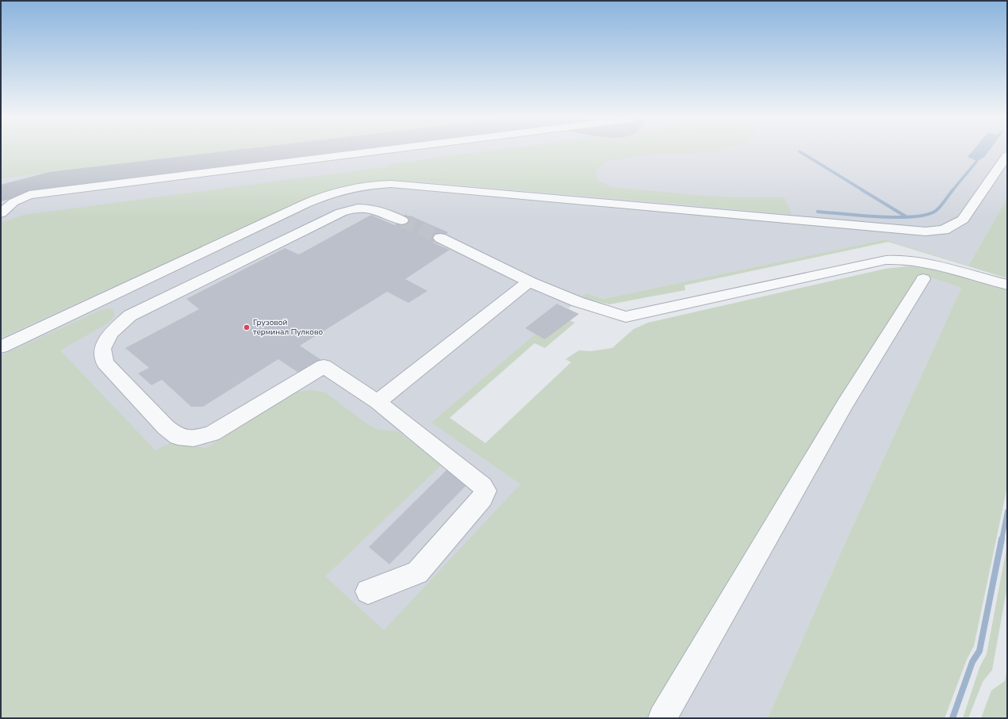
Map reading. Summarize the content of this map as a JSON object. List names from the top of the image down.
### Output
{
  "places": ["Грузовой терминал Пулково"]
}
